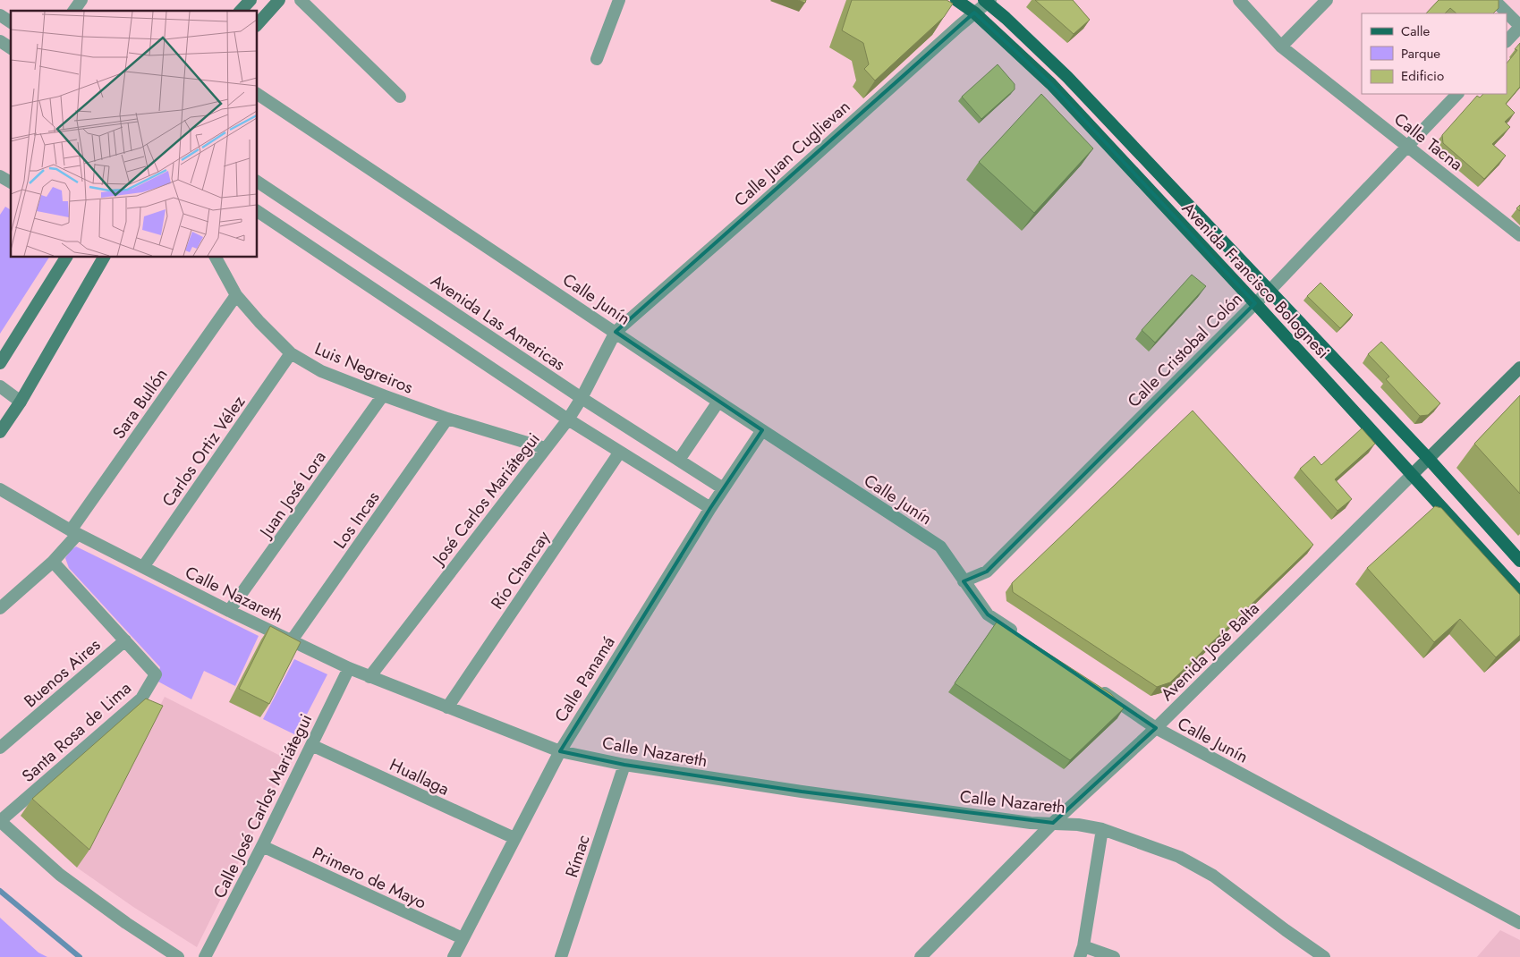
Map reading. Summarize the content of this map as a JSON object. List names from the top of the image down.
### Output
{
  "streets": {
    "main road": ["Avenida Francisco Bolognesi", "Avenida José Balta"],
    "street": [
      "Calle Tacna",
      "Calle Juan Cuglievan",
      "Calle Junín",
      "Avenida Las Americas",
      "Calle Cristobal Colón",
      "Luis Negreiros",
      "Sara Bullón",
      "Carlos Ortiz Vélez",
      "Juan José Lora",
      "José Carlos Mariátegui",
      "Los Incas",
      "Río Chancay",
      "Calle Nazareth",
      "Buenos Aires",
      "Calle Panamá",
      "Santa Rosa de Lima",
      "Huallaga",
      "Calle José Carlos Mariátegui",
      "Rímac",
      "Primero de Mayo"
    ]
  },
  "crossings": [
    ["Calle Tacna", "Calle Cristobal Colón"],
    ["Calle Juan Cuglievan", "Avenida Francisco Bolognesi"],
    ["Calle Juan Cuglievan", "Calle Junín"],
    ["Calle Juan Cuglievan", "José Carlos Mariátegui"],
    ["Avenida Francisco Bolognesi", "Calle Cristobal Colón"],
    ["Avenida Francisco Bolognesi", "Avenida José Balta"],
    ["Calle Junín", "Calle Cristobal Colón"],
    ["Calle Junín", "José Carlos Mariátegui"],
    ["Calle Junín", "Avenida José Balta"],
    ["Calle Junín", "Calle Panamá"],
    ["Avenida Las Americas", "José Carlos Mariátegui"],
    ["Avenida Las Americas", "Calle Panamá"],
    ["Luis Negreiros", "Sara Bullón"],
    ["Luis Negreiros", "Carlos Ortiz Vélez"],
    ["Luis Negreiros", "Juan José Lora"],
    ["Luis Negreiros", "José Carlos Mariátegui"],
    ["Luis Negreiros", "Los Incas"],
    ["Sara Bullón", "Calle Nazareth"],
    ["Sara Bullón", "Santa Rosa de Lima"],
    ["Carlos Ortiz Vélez", "Calle Nazareth"],
    ["Juan José Lora", "Calle Nazareth"],
    ["José Carlos Mariátegui", "Calle Nazareth"],
    ["Los Incas", "Calle Nazareth"],
    ["Río Chancay", "Calle Nazareth"],
    ["Calle Nazareth", "Avenida José Balta"],
    ["Calle Nazareth", "Calle Panamá"],
    ["Calle Nazareth", "Calle José Carlos Mariátegui"],
    ["Calle Nazareth", "Rímac"],
    ["Buenos Aires", "Santa Rosa de Lima"],
    ["Calle Panamá", "Huallaga"],
    ["Calle Panamá", "Primero de Mayo"],
    ["Huallaga", "Calle José Carlos Mariátegui"],
    ["Calle José Carlos Mariátegui", "Primero de Mayo"]
  ],
  "legend": ["Calle", "Parque", "Edificio"]
}
